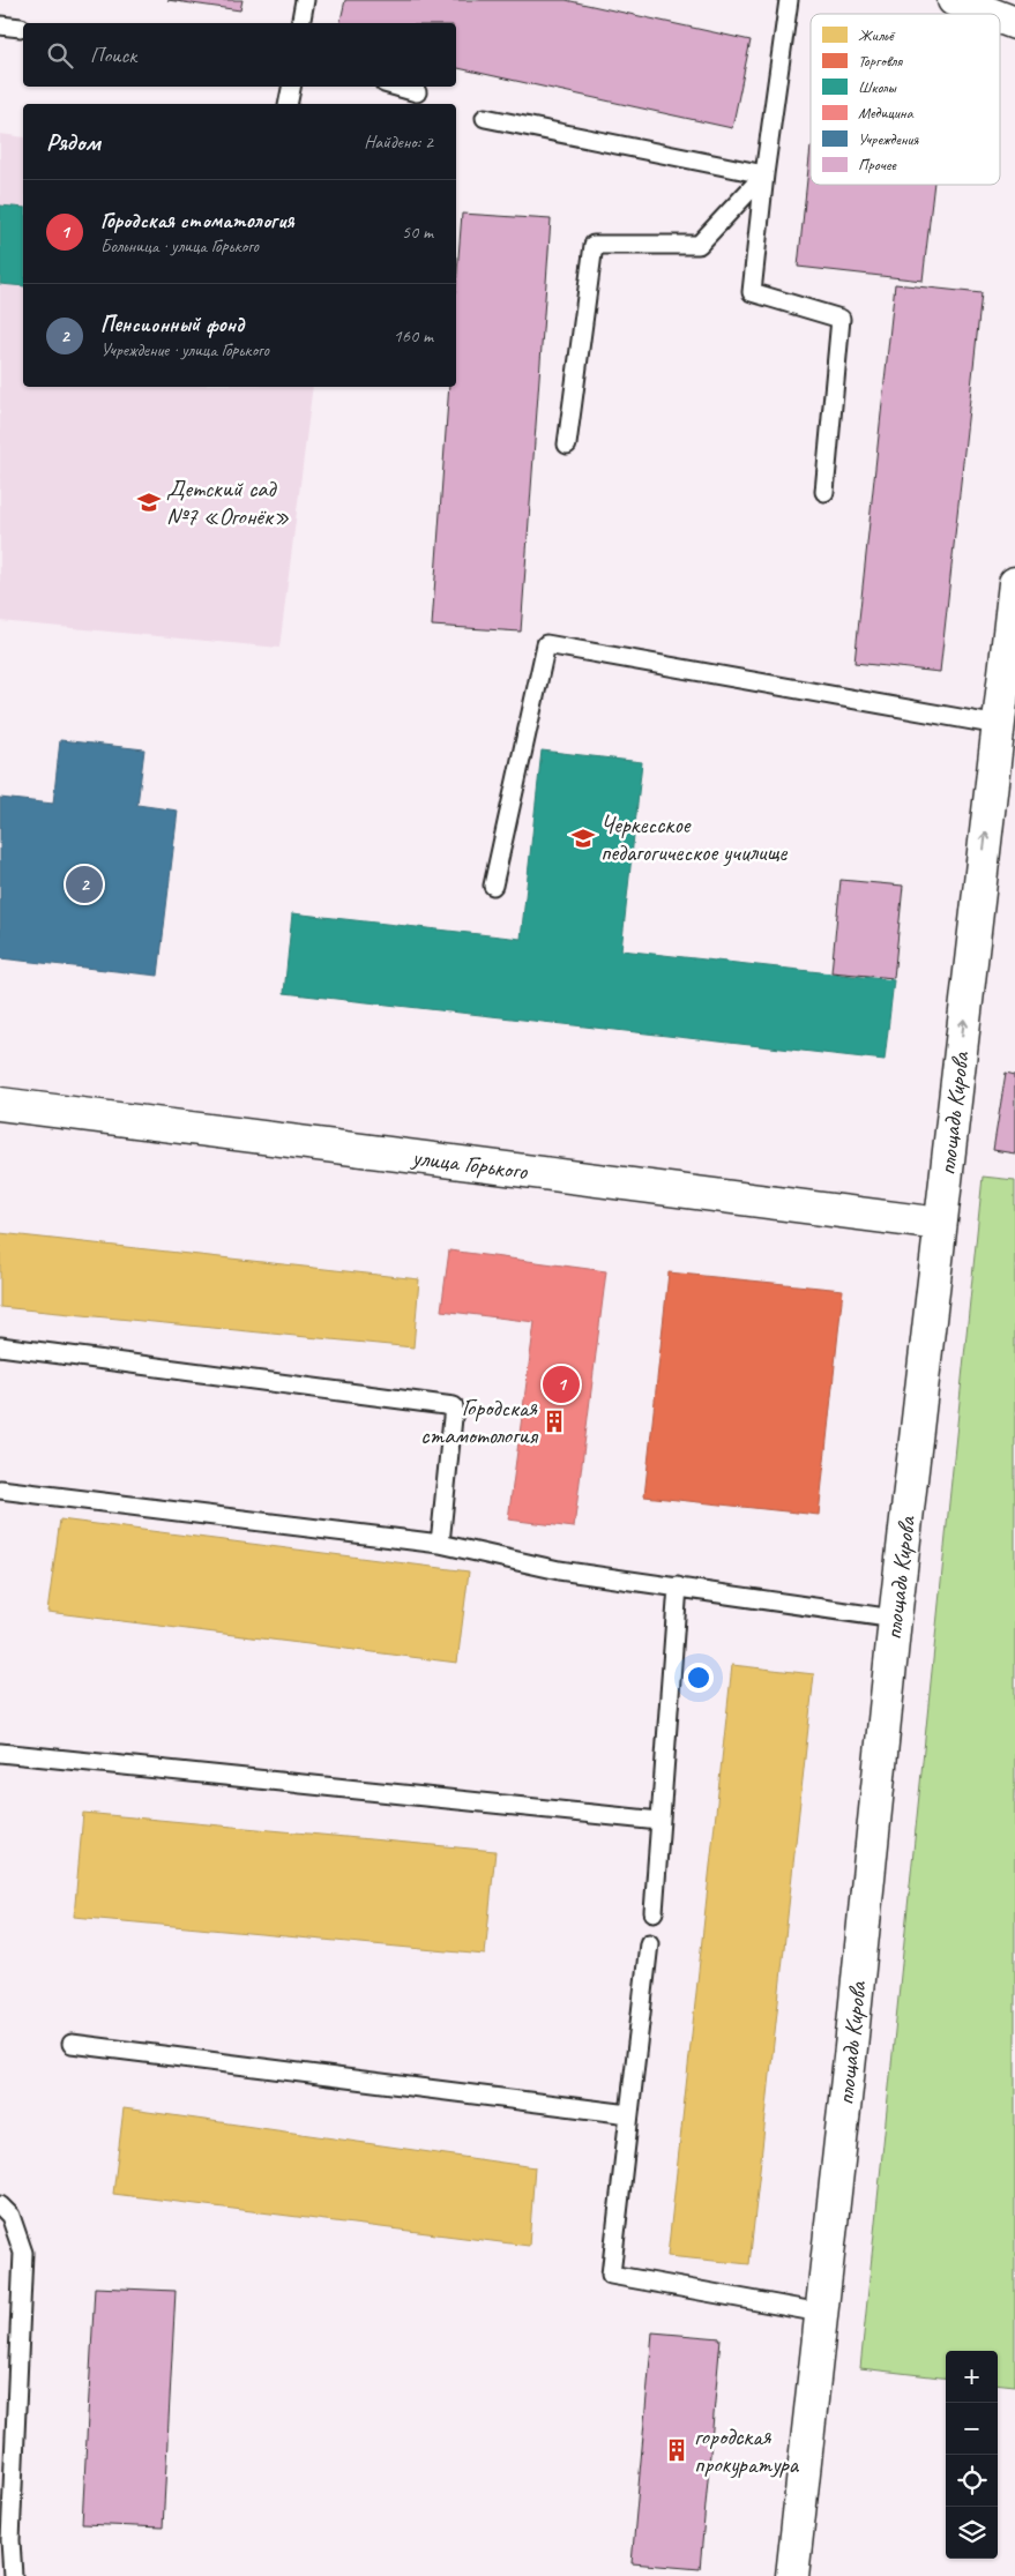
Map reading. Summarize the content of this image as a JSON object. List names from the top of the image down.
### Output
{
  "streets": {
    "street": ["площадь Кирова", "улица Горького"]
  },
  "crossings": [
    ["площадь Кирова", "улица Горького"]
  ],
  "places": {
    "school or university": ["Детский сад №7 «Огонёк»", "Черкесское педагогическое училище"],
    "building": ["Городская стамотология", "городская прокуратура"]
  },
  "legend": [
    "Жильё",
    "Торговля",
    "Школы",
    "Медицина",
    "Учреждения",
    "Прочее"
  ],
  "page": {
    "search": "Поиск",
    "heading": ["Рядом", "Найдено: 2"],
    "list": [
      {
        "mark": "1",
        "name": "Городская стоматология",
        "note": "Больница · улица Горького",
        "value": "50 m"
      },
      {
        "mark": "2",
        "name": "Пенсионный фонд",
        "note": "Учреждение · улица Горького",
        "value": "160 m"
      }
    ],
    "pins": ["2", "1"],
    "map_buttons": ["+", "−"]
  }
}
